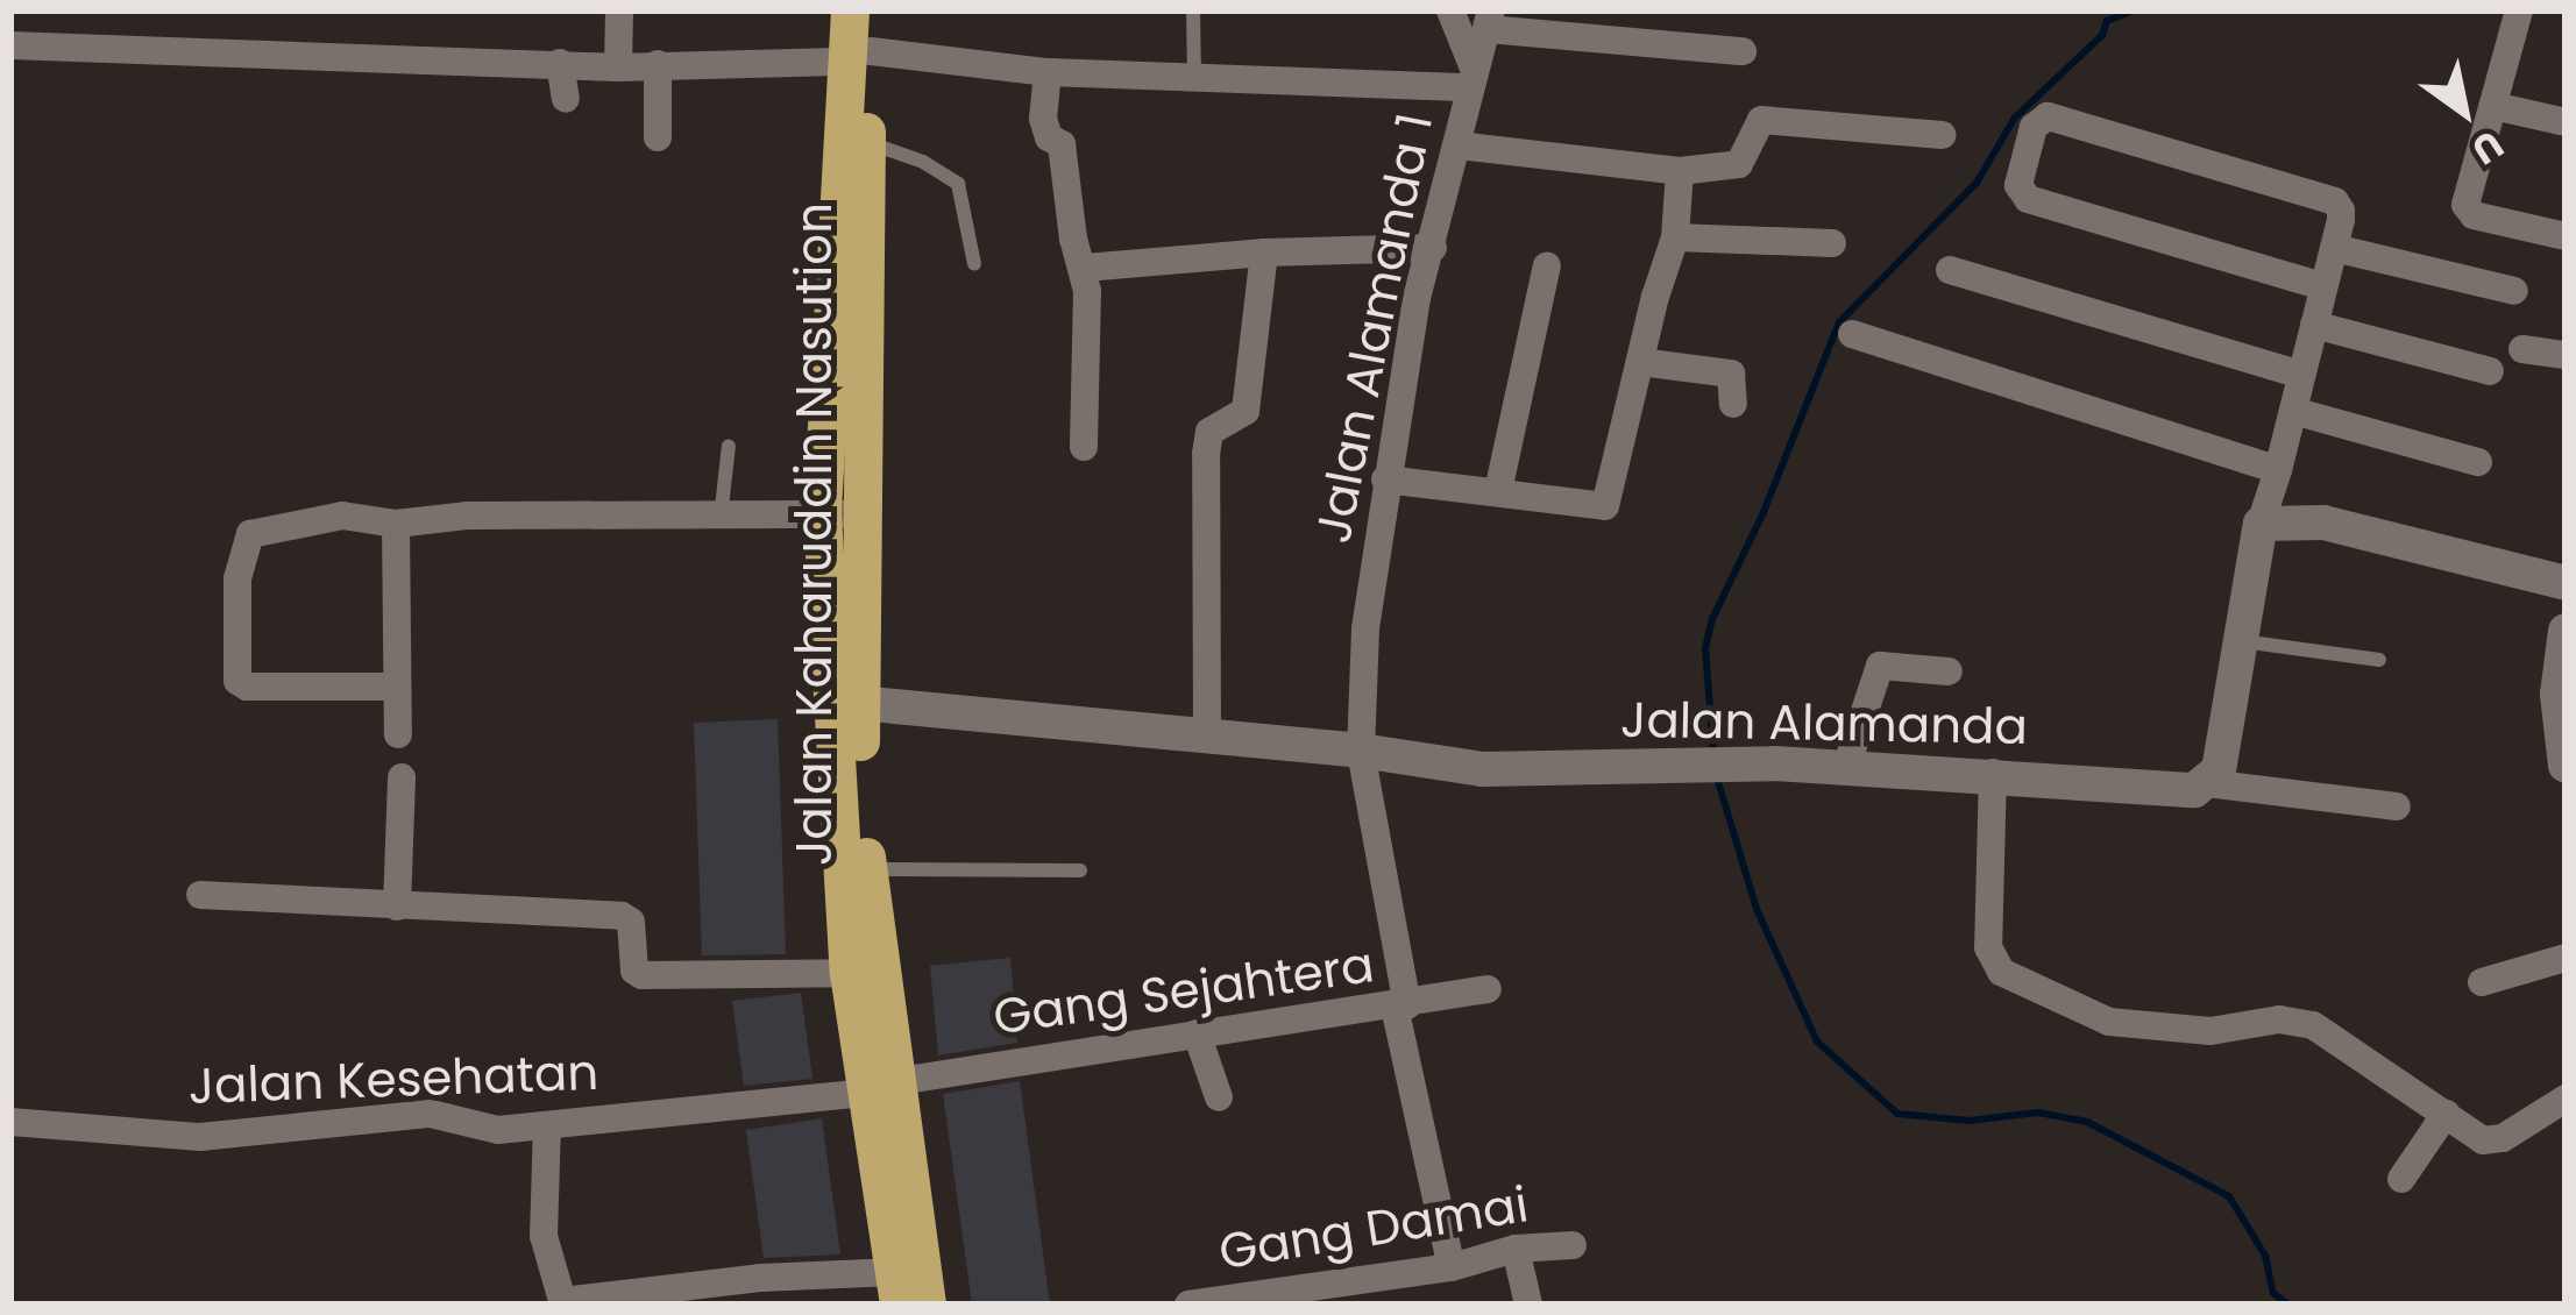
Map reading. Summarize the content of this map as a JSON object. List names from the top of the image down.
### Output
{
  "streets": {
    "highway": ["Jalan Kaharuddin Nasution"],
    "street": [
      "Jalan Alamanda 1",
      "Jalan Alamanda",
      "Gang Sejahtera",
      "Jalan Kesehatan",
      "Gang Damai"
    ]
  },
  "crossings": [
    ["Jalan Alamanda 1", "Jalan Alamanda"],
    ["Jalan Alamanda 1", "Gang Sejahtera"],
    ["Jalan Alamanda 1", "Gang Damai"],
    ["Jalan Kaharuddin Nasution", "Jalan Alamanda"],
    ["Jalan Kaharuddin Nasution", "Gang Sejahtera"],
    ["Jalan Kaharuddin Nasution", "Jalan Kesehatan"],
    ["Gang Sejahtera", "Jalan Kesehatan"]
  ],
  "north": "bottom right"
}
